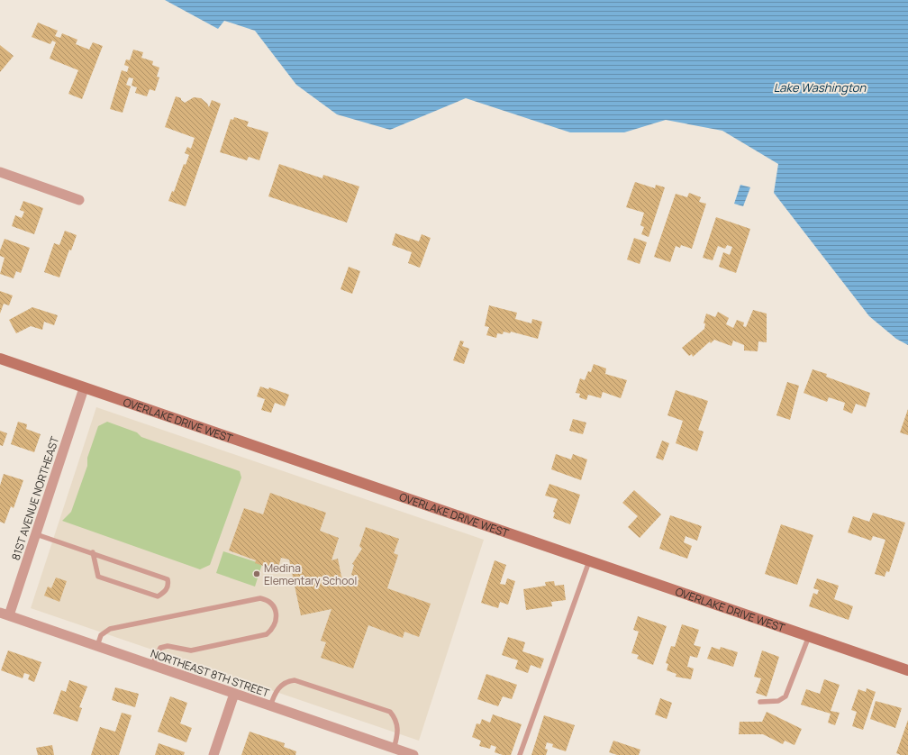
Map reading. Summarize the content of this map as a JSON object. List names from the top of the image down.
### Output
{
  "streets": {
    "street": ["OVERLAKE DRIVE WEST", "81ST AVENUE NORTHEAST", "NORTHEAST 8TH STREET"]
  },
  "crossings": [
    ["OVERLAKE DRIVE WEST", "81ST AVENUE NORTHEAST"],
    ["81ST AVENUE NORTHEAST", "NORTHEAST 8TH STREET"]
  ],
  "water": ["Lake Washington"],
  "places": ["Medina Elementary School"]
}
